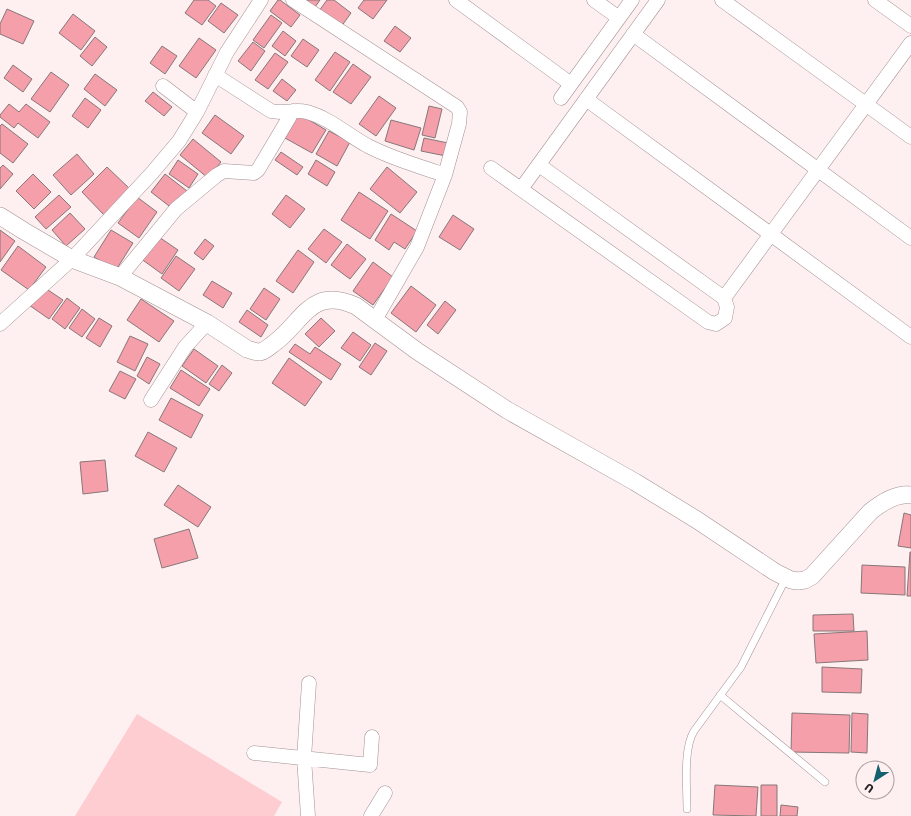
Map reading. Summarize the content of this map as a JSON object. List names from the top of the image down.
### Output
{
  "north": "bottom left"
}
